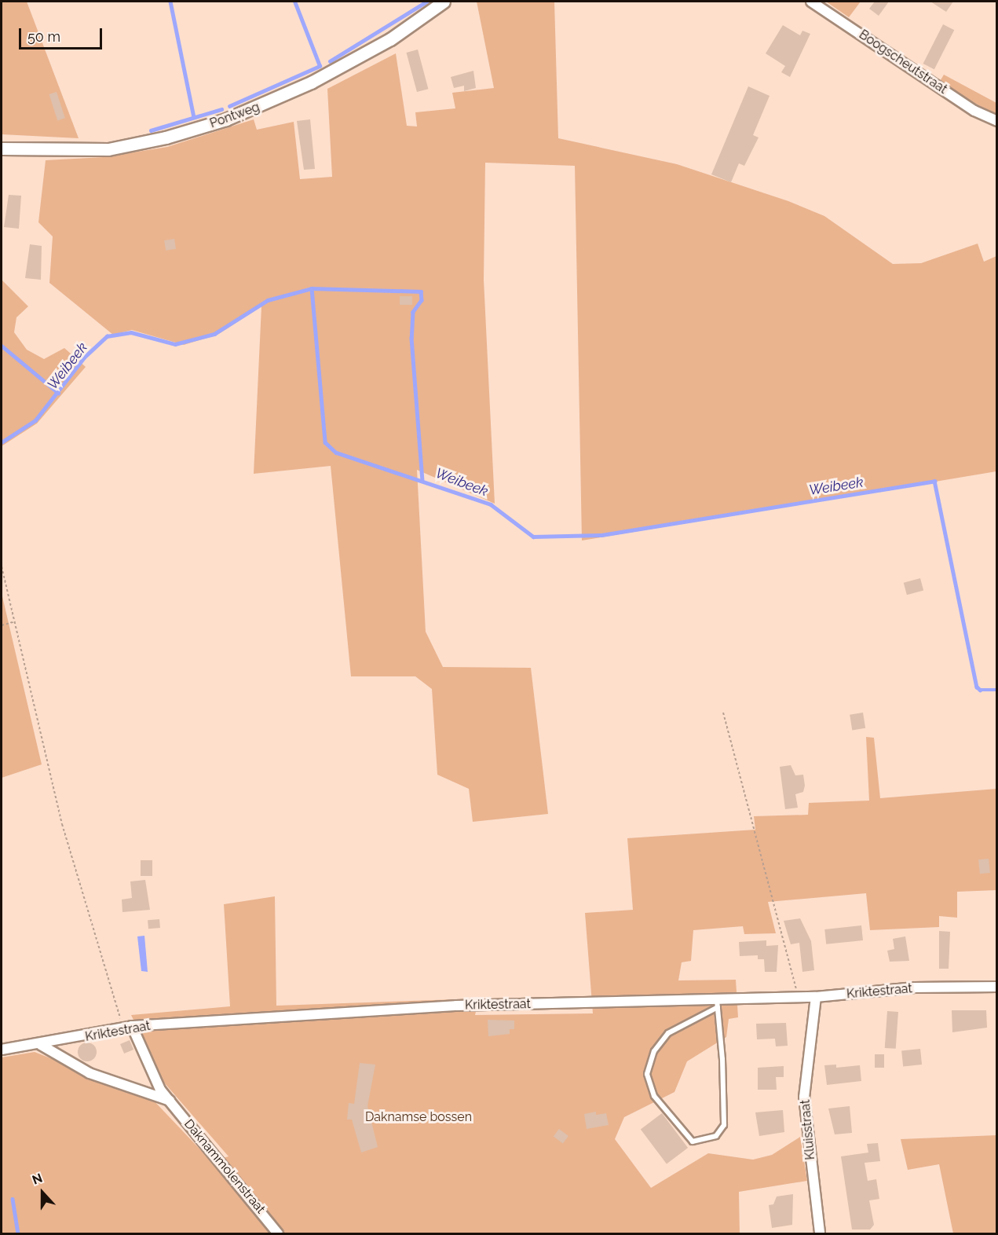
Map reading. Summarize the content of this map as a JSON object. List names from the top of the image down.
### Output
{
  "streets": {
    "street": [
      "Boogscheutstraat",
      "Pontweg",
      "Kriktestraat",
      "Kluisstraat",
      "Daknammolenstraat"
    ]
  },
  "crossings": [
    ["Kriktestraat", "Kluisstraat"],
    ["Kriktestraat", "Daknammolenstraat"]
  ],
  "water": ["Weibeek"],
  "parks": ["Daknamse bossen"],
  "scale_bar": "50 m",
  "north": "top"
}
